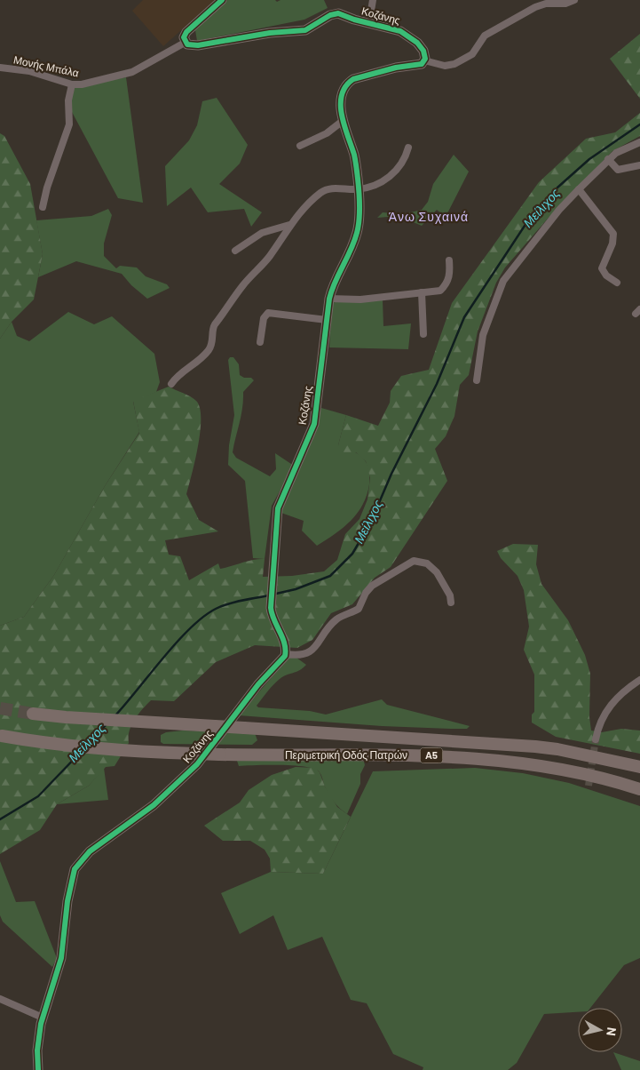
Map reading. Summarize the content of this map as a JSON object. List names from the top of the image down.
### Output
{
  "streets": {
    "highway": ["Περιμετρική Οδός Πατρών", "Α5"],
    "street": ["Κοζάνης", "Μονής Μπάλα"]
  },
  "crossings": [
    ["Κοζάνης", "Μονής Μπάλα"]
  ],
  "districts": ["Άνω Συχαινά"],
  "water": ["Μείλιχος"],
  "north": "right"
}
